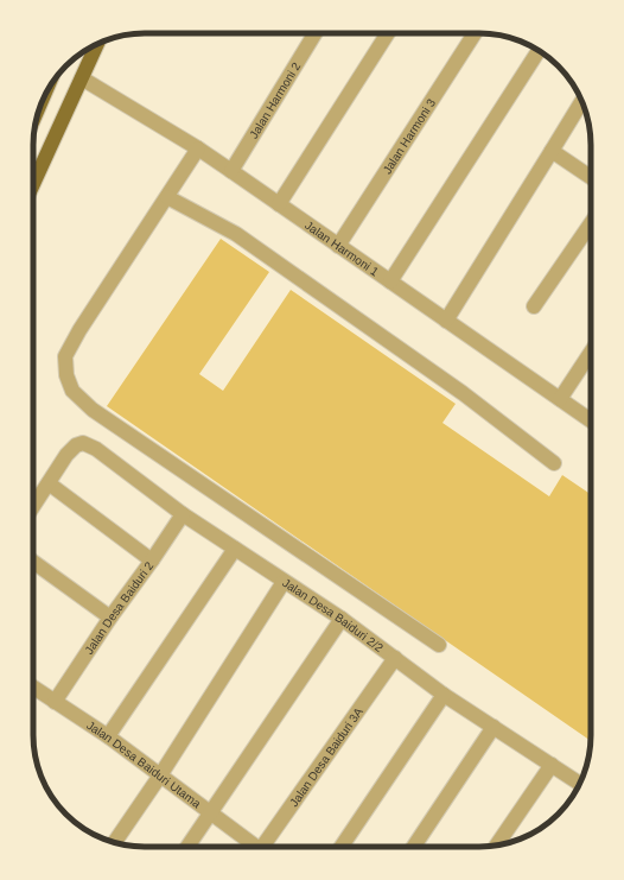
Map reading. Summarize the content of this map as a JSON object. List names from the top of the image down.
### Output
{
  "streets": {
    "street": [
      "Jalan Harmoni 2",
      "Jalan Harmoni 3",
      "Jalan Harmoni 1",
      "Jalan Desa Baiduri 2",
      "Jalan Desa Baiduri 2/2",
      "Jalan Desa Baiduri 3A",
      "Jalan Desa Baiduri Utama"
    ]
  },
  "crossings": [
    ["Jalan Harmoni 2", "Jalan Harmoni 1"],
    ["Jalan Harmoni 3", "Jalan Harmoni 1"],
    ["Jalan Desa Baiduri 2", "Jalan Desa Baiduri 2/2"],
    ["Jalan Desa Baiduri 2", "Jalan Desa Baiduri Utama"],
    ["Jalan Desa Baiduri 2/2", "Jalan Desa Baiduri 3A"]
  ]
}
